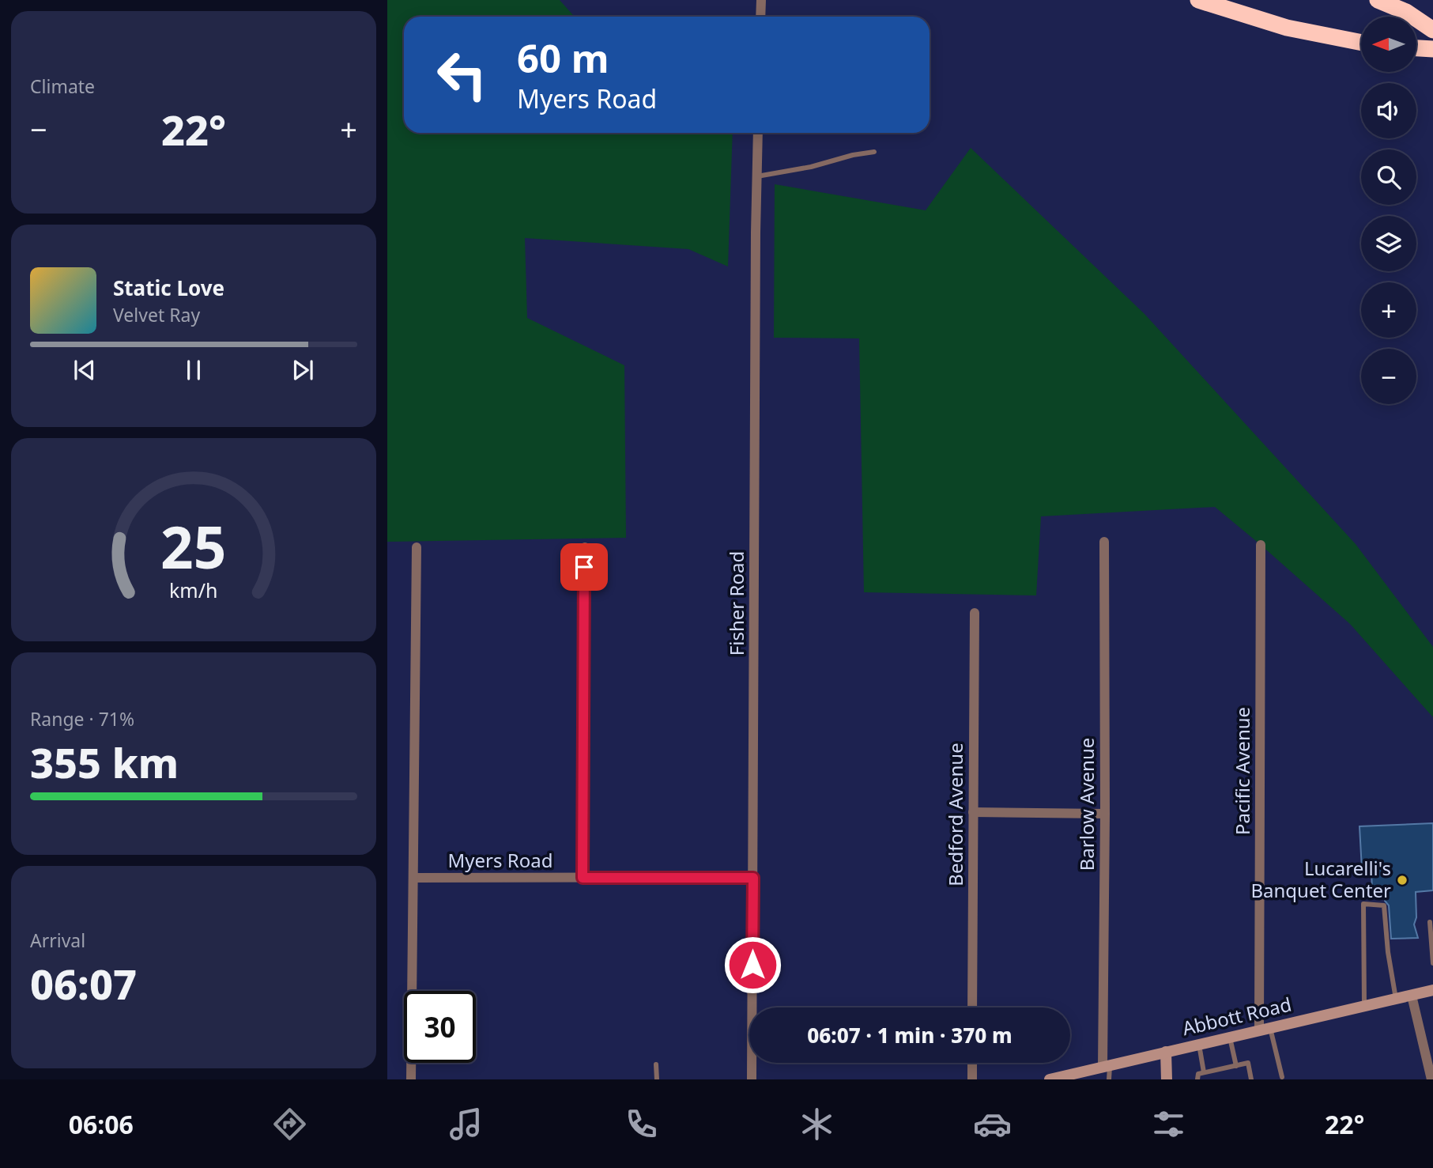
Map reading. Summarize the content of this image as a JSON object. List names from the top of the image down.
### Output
{
  "streets": {
    "street": [
      "Fisher Road",
      "Pacific Avenue",
      "Barlow Avenue",
      "Bedford Avenue",
      "Myers Road",
      "Abbott Road"
    ]
  },
  "crossings": [
    ["Fisher Road", "Myers Road"],
    ["Pacific Avenue", "Abbott Road"],
    ["Barlow Avenue", "Abbott Road"]
  ],
  "places": ["Lucarelli's Banquet Center"],
  "north": "left",
  "page": {
    "tile": [
      "Climate",
      ["Range · 71%", "355 km"],
      ["Arrival", "06:07"]
    ],
    "map_buttons": ["+", "−"],
    "turn": ["60 m", "Myers Road"],
    "heat": ["−", "22°", "+"],
    "song": ["Static Love", "Velvet Ray"],
    "limit": "30",
    "trip": "06:07 · 1 min · 370 m",
    "tabs": ["06:06", "22°"],
    "gauge": ["25", "km/h"]
  }
}
